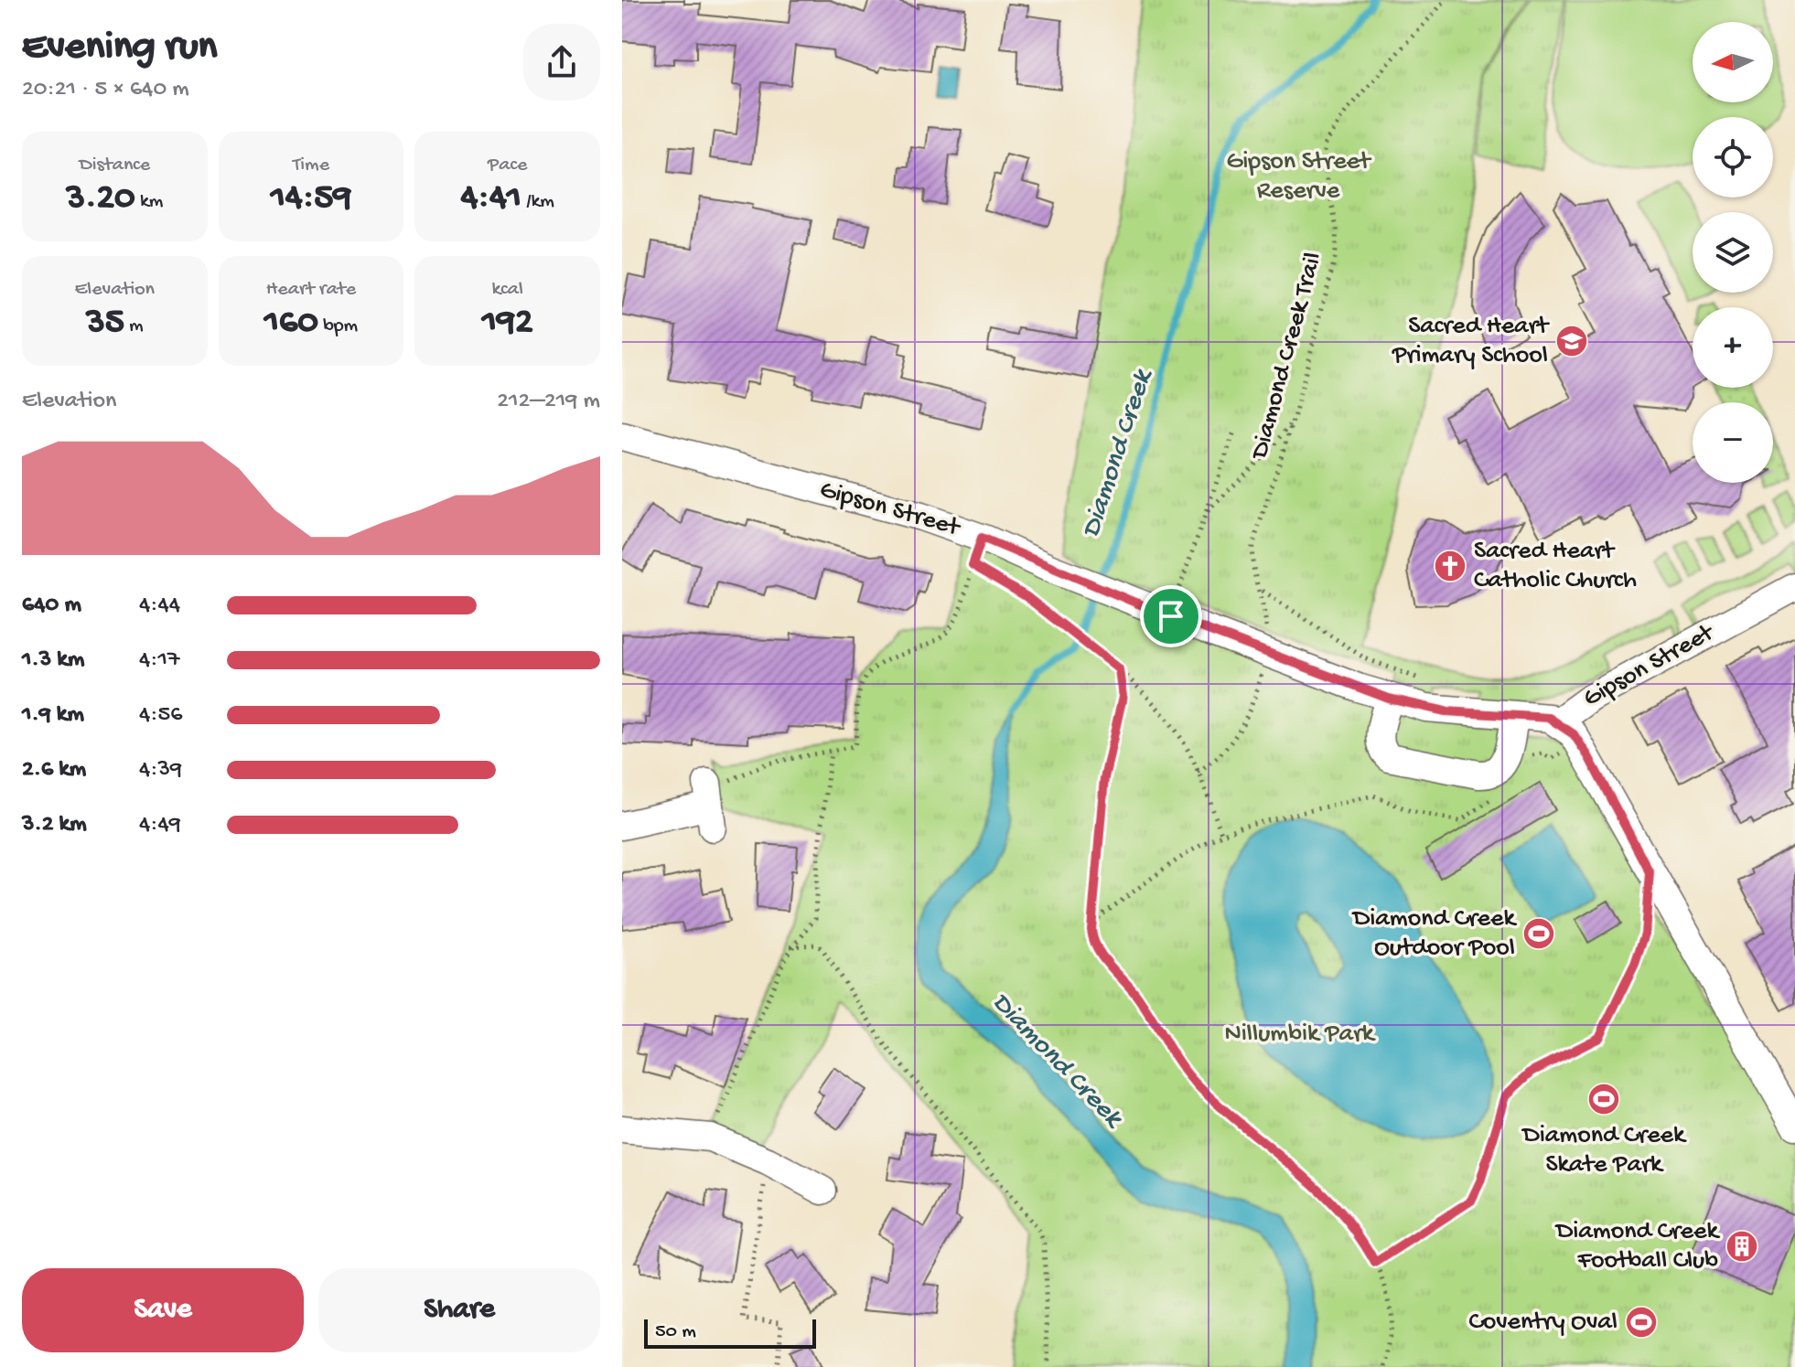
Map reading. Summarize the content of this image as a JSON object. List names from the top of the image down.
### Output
{
  "streets": {
    "street": ["Gipson Street"],
    "path": ["Diamond Creek Trail"]
  },
  "water": ["Diamond Creek"],
  "parks": ["Gipson Street Reserve", "Nillumbik Park"],
  "places": {
    "school or university": ["Sacred Heart Primary School"],
    "church": ["Sacred Heart Catholic Church"],
    "sports": ["Diamond Creek Outdoor Pool", "Diamond Creek Skate Park", "Coventry Oval"],
    "building": ["Diamond Creek Football Club"]
  },
  "scale_bar": "50 m",
  "north": "left",
  "page": {
    "heading": ["Evening run", "20:21 · 5 × 640 m"],
    "map_buttons": ["+", "−"],
    "stats": [
      ["Distance", "3.20 km"],
      ["Time", "14:59"],
      ["Pace", "4:41 /km"],
      ["Elevation", "35 m"],
      ["Heart rate", "160 bpm"],
      ["kcal", "192"]
    ],
    "chart": ["Elevation", "212–219 m"],
    "list": [
      {
        "name": "640 m",
        "note": "4:44"
      },
      {
        "name": "1.3 km",
        "note": "4:17"
      },
      {
        "name": "1.9 km",
        "note": "4:56"
      },
      {
        "name": "2.6 km",
        "note": "4:39"
      },
      {
        "name": "3.2 km",
        "note": "4:49"
      }
    ],
    "buttons": ["Save", "Share"],
    "scale": "50 m"
  }
}
